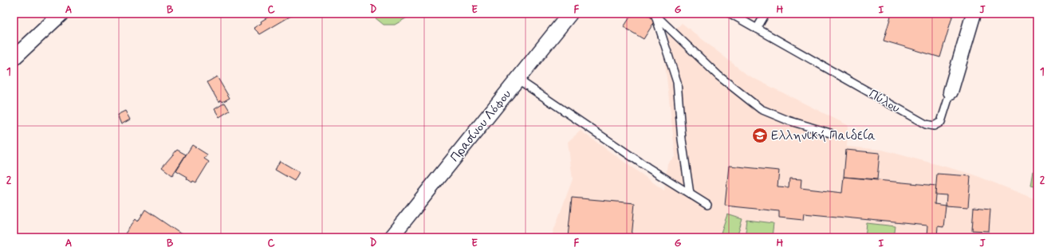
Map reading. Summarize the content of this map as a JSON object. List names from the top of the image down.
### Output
{
  "streets": {
    "street": ["Πύλου", "Πρασίνου Λόφου"]
  },
  "places": {
    "school or university": ["Ελληνική Παιδεία"]
  },
  "grid": {
    "columns": [
      "A",
      "B",
      "C",
      "D",
      "E",
      "F",
      "G",
      "H",
      "I",
      "J"
    ],
    "rows": ["1", "2"]
  }
}
